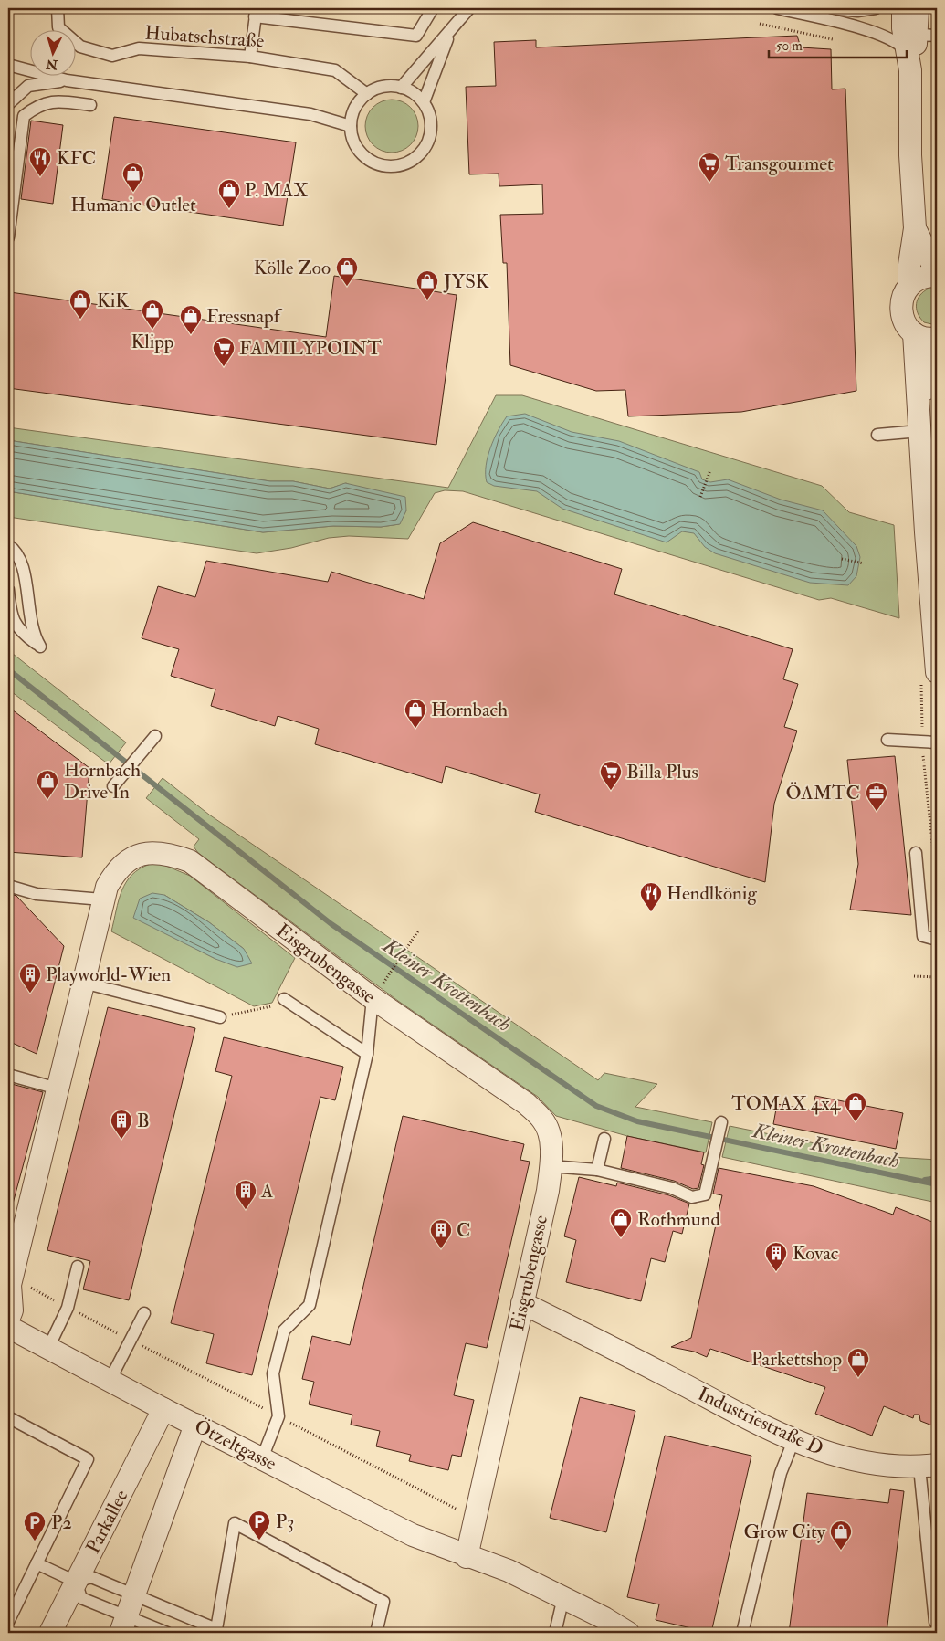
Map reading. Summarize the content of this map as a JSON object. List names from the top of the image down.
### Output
{
  "streets": {
    "street": [
      "Eisgrubengasse",
      "Industriestraße D",
      "Ötzeltgasse",
      "Parkallee"
    ],
    "lane": ["Hubatschstraße"]
  },
  "crossings": [
    ["Eisgrubengasse", "Industriestraße D"],
    ["Eisgrubengasse", "Ötzeltgasse"],
    ["Ötzeltgasse", "Parkallee"]
  ],
  "water": ["Kleiner Krottenbach"],
  "places": {
    "restaurant": ["KFC", "Hendlkönig"],
    "supermarket": ["Transgourmet", "FAMILYPOINT", "Billa Plus"],
    "shop": [
      "Humanic Outlet",
      "P. MAX",
      "Kölle Zoo",
      "JYSK",
      "KiK",
      "Klipp",
      "Fressnapf",
      "Hornbach",
      "Hornbach Drive In",
      "TOMAX 4x4",
      "Rothmund",
      "Parkettshop",
      "Grow City"
    ],
    "office": ["ÖAMTC"],
    "building": [
      "Playworld-Wien",
      "B",
      "A",
      "C",
      "Kovac"
    ],
    "parking": ["P3", "P2"]
  },
  "scale_bar": "50 m",
  "north": "bottom"
}
